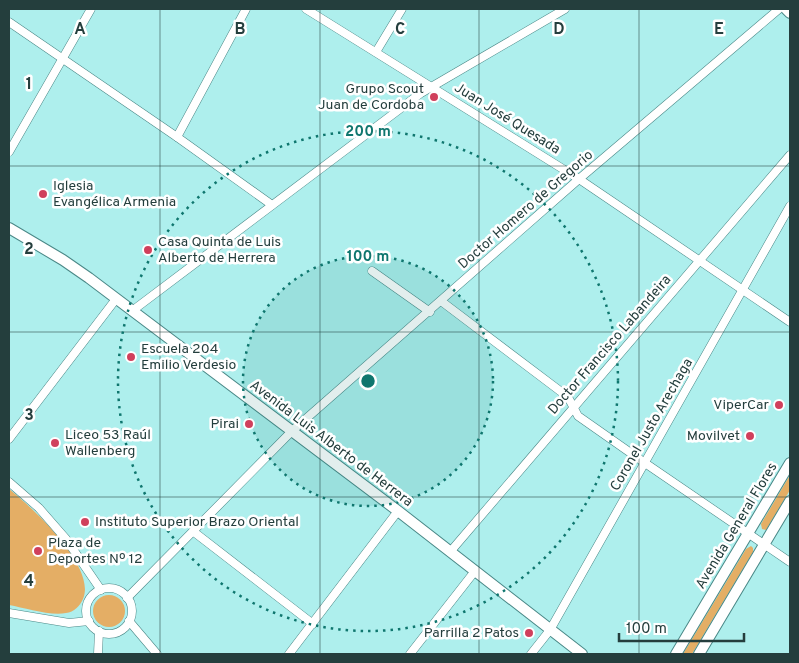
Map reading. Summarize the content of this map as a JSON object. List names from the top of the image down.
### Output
{
  "streets": {
    "main road": ["Avenida Luis Alberto de Herrera", "Avenida General Flores"],
    "street": [
      "Juan José Quesada",
      "Doctor Homero de Gregorio",
      "Doctor Francisco Labandeira",
      "Coronel Justo Arechaga"
    ]
  },
  "crossings": [
    ["Juan José Quesada", "Doctor Homero de Gregorio"],
    ["Juan José Quesada", "Doctor Francisco Labandeira"],
    ["Juan José Quesada", "Coronel Justo Arechaga"],
    ["Doctor Homero de Gregorio", "Avenida Luis Alberto de Herrera"],
    ["Doctor Francisco Labandeira", "Avenida Luis Alberto de Herrera"],
    ["Coronel Justo Arechaga", "Avenida Luis Alberto de Herrera"]
  ],
  "places": [
    "Grupo Scout Juan de Cordoba",
    "Iglesia Evangélica Armenia",
    "Casa Quinta de Luis Alberto de Herrera",
    "Escuela 204 Emilio Verdesio",
    "ViperCar",
    "Pirai",
    "Movilvet",
    "Liceo 53 Raúl Wallenberg",
    "Instituto Superior Brazo Oriental",
    "Plaza de Deportes Nº 12",
    "Parrilla 2 Patos"
  ],
  "scale_bar": "100 m",
  "grid": {
    "columns": [
      "A",
      "B",
      "C",
      "D",
      "E"
    ],
    "rows": [
      "1",
      "2",
      "3",
      "4"
    ]
  },
  "rings": ["200 m", "100 m"]
}
